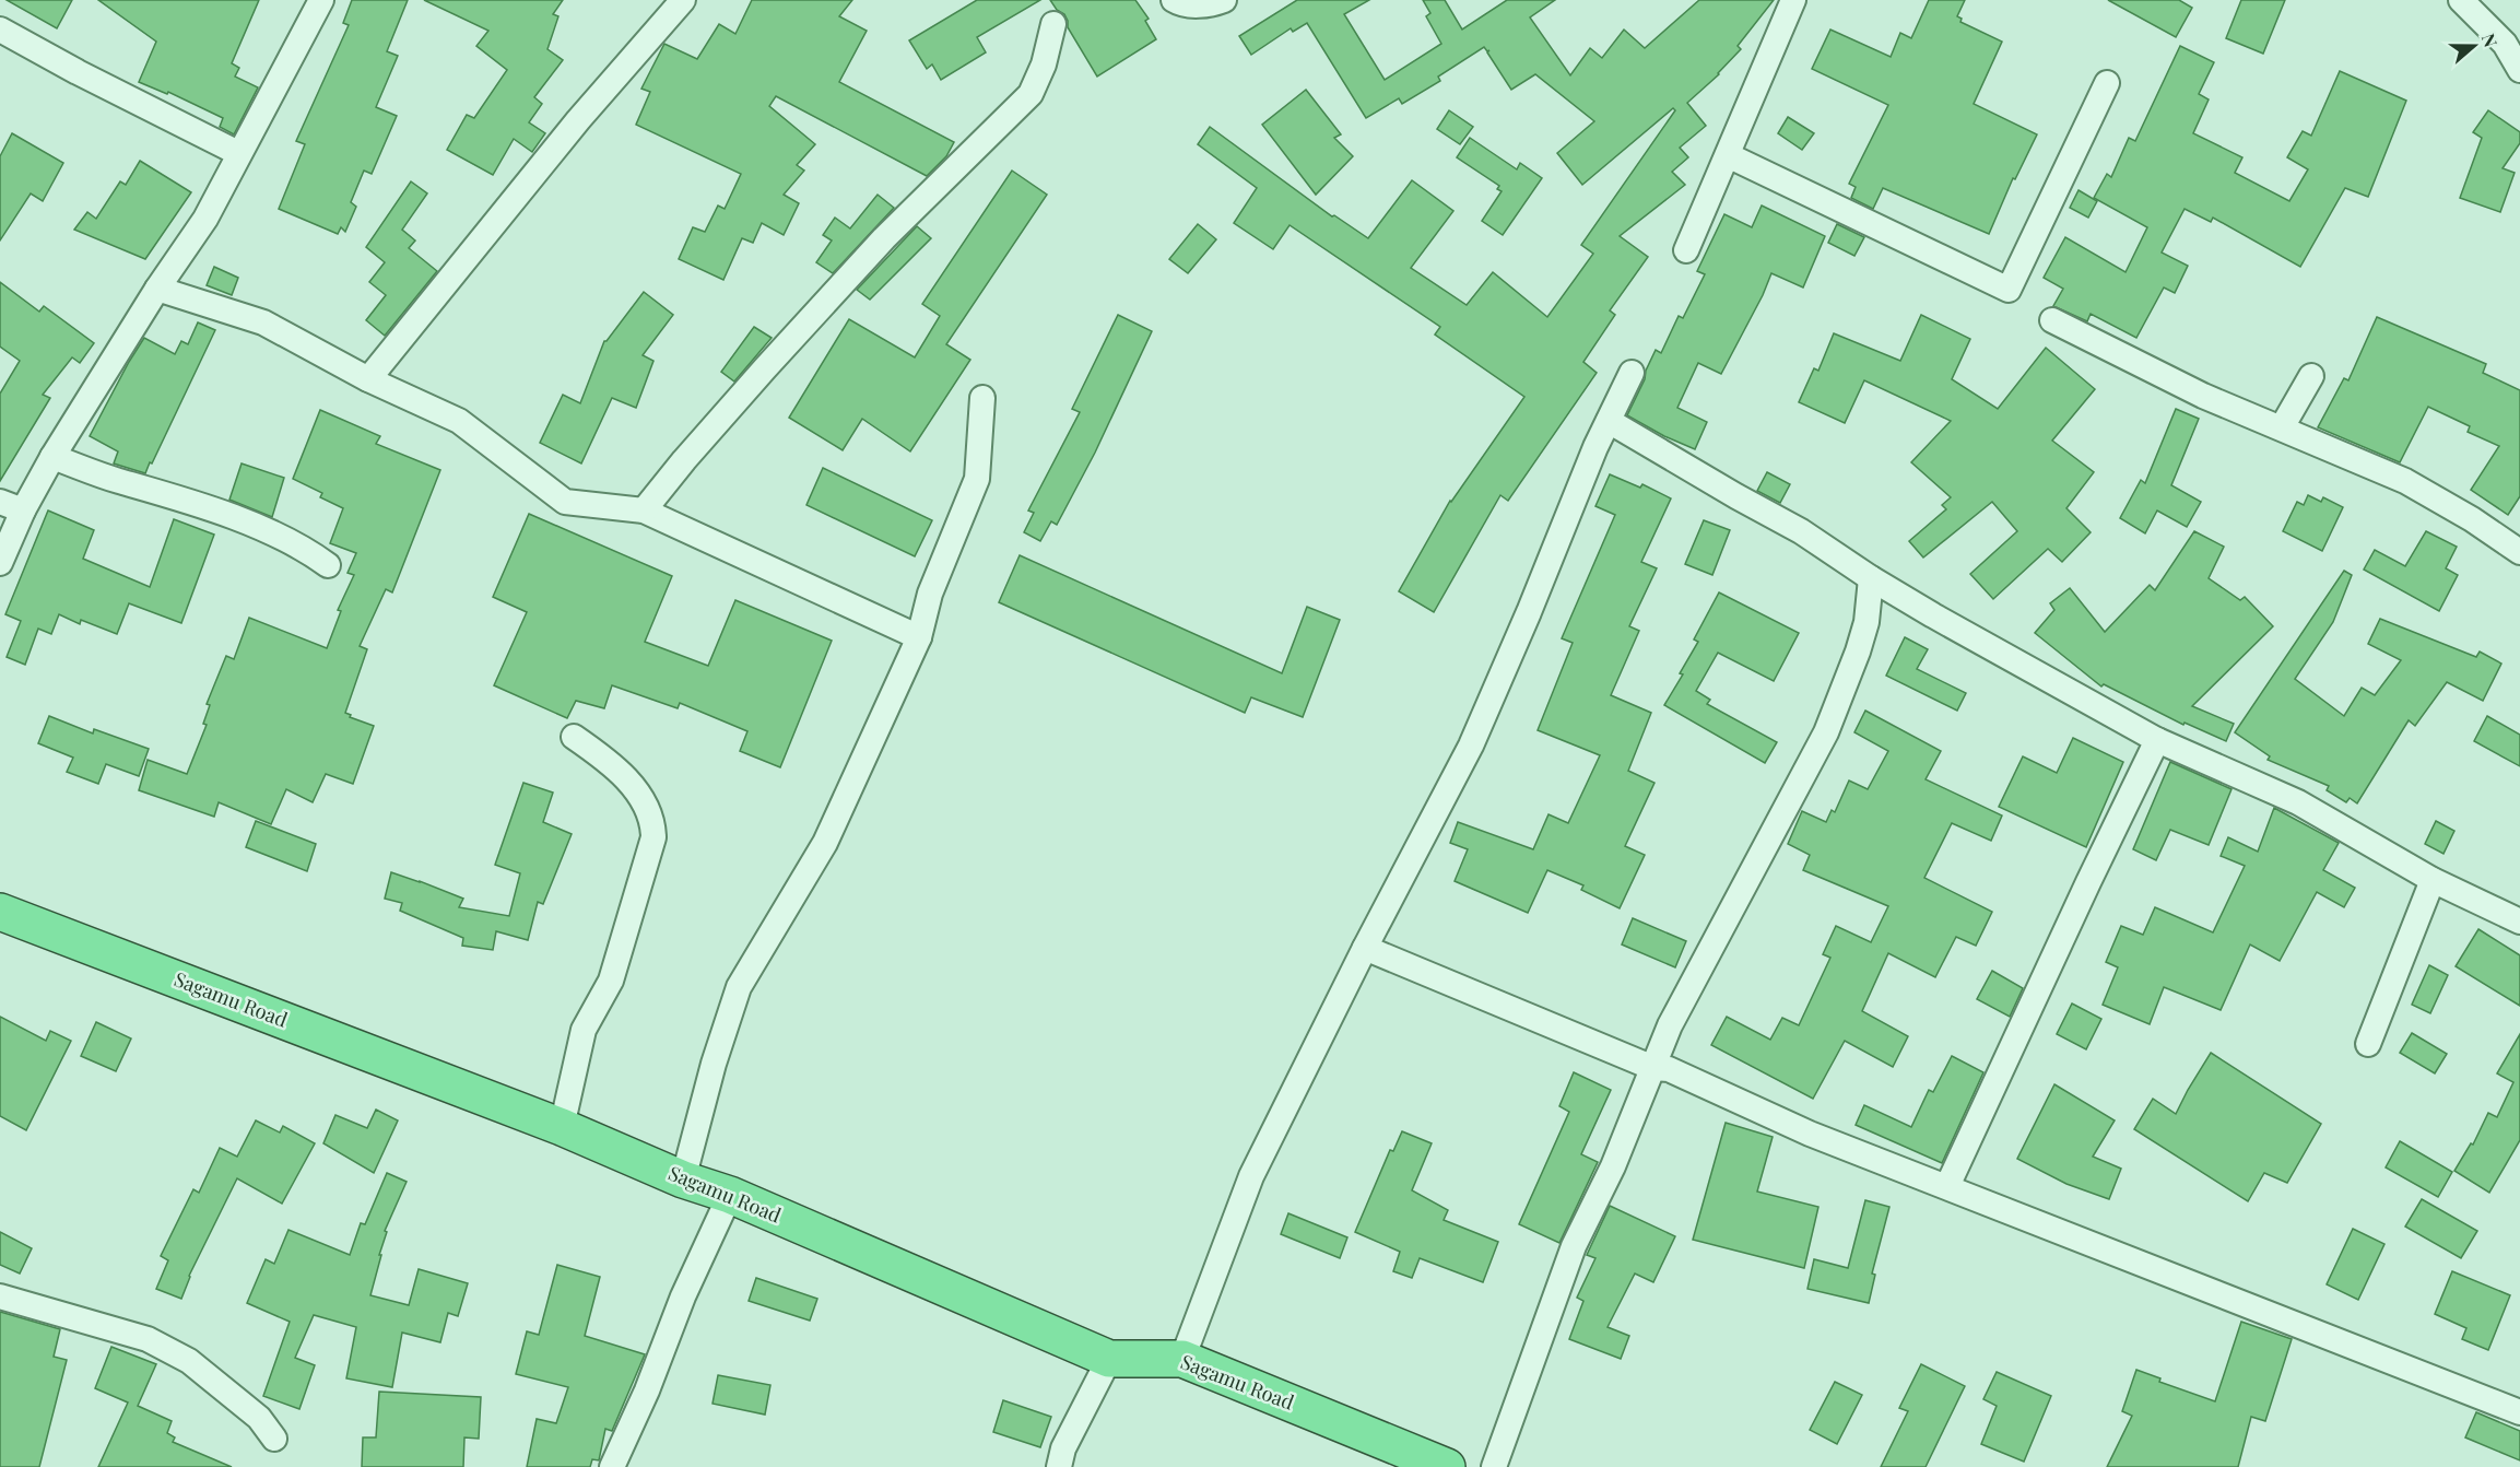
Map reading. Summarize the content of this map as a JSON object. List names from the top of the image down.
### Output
{
  "streets": {
    "highway": ["Sagamu Road"]
  },
  "north": "right"
}
